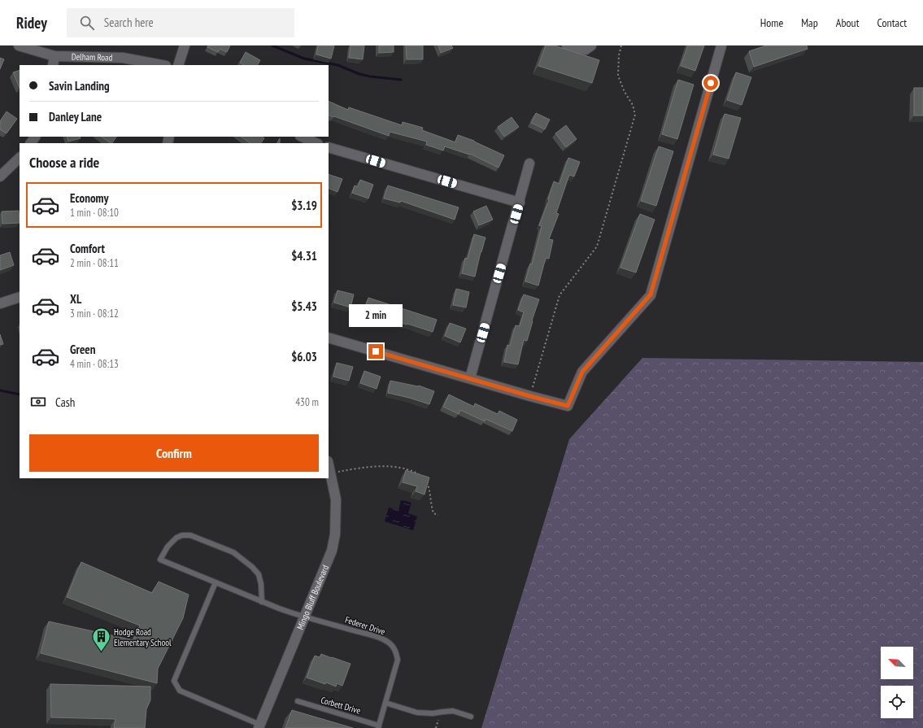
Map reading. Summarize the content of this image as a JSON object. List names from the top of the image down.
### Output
{
  "streets": {
    "street": ["Delham Road", "Mingo Bluff Boulevard"],
    "lane": ["Federer Drive", "Corbett Drive"]
  },
  "crossings": [
    ["Mingo Bluff Boulevard", "Federer Drive"],
    ["Federer Drive", "Corbett Drive"]
  ],
  "places": {
    "building": ["Hodge Road Elementary School"]
  },
  "north": "top left",
  "page": {
    "header": "Ridey",
    "search": "Search here",
    "nav": [
      "Home",
      "Map",
      "About",
      "Contact"
    ],
    "banner": ["Savin Landing", "Danley Lane"],
    "heading": "Choose a ride",
    "list": [
      {
        "name": "Economy",
        "note": "1 min · 08:10",
        "value": "$3.19"
      },
      {
        "name": "Comfort",
        "note": "2 min · 08:11",
        "value": "$4.31"
      },
      {
        "name": "XL",
        "note": "3 min · 08:12",
        "value": "$5.43"
      },
      {
        "name": "Green",
        "note": "4 min · 08:13",
        "value": "$6.03"
      }
    ],
    "bubble": "2 min",
    "pay": ["Cash", "430 m"],
    "buttons": "Confirm"
  }
}
